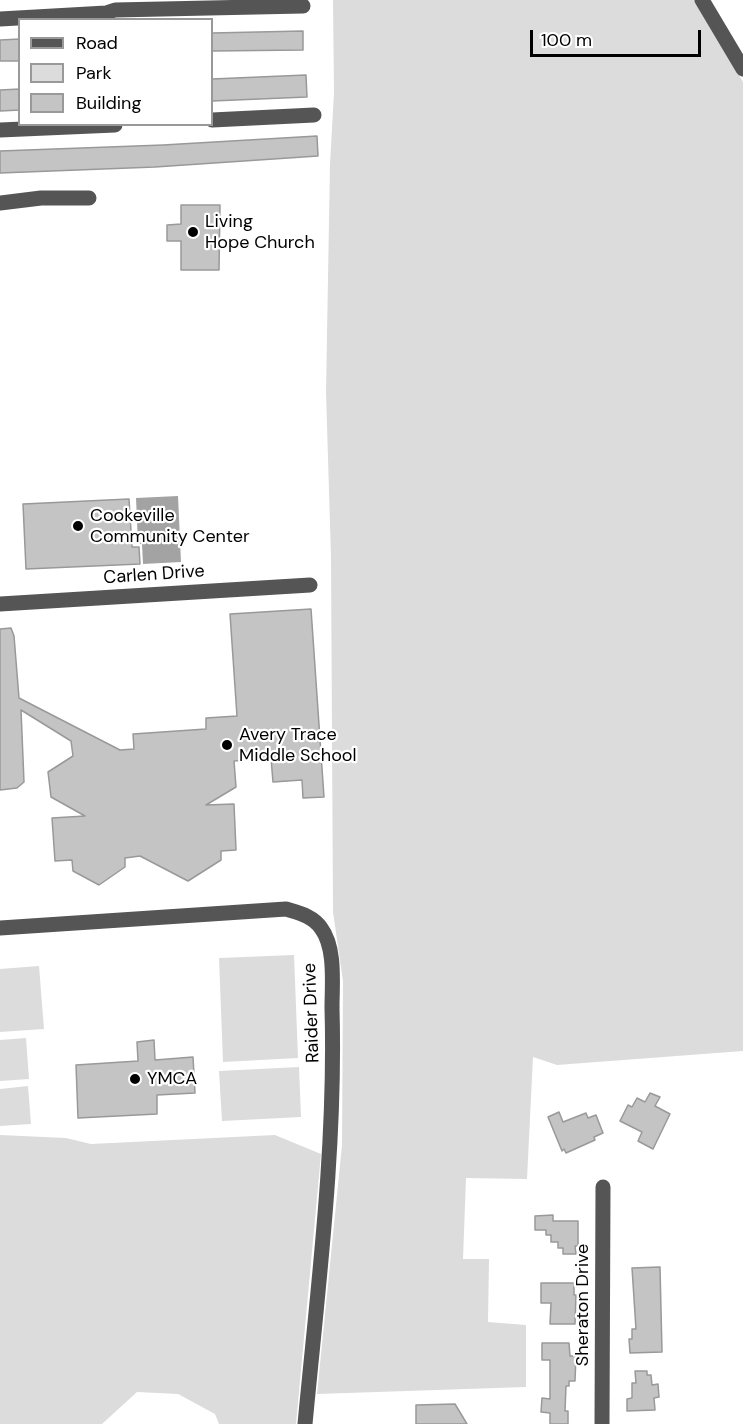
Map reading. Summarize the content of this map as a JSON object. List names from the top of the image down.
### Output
{
  "streets": {
    "street": ["Carlen Drive", "Raider Drive", "Sheraton Drive"]
  },
  "places": [
    "Living Hope Church",
    "Cookeville Community Center",
    "Avery Trace Middle School",
    "YMCA"
  ],
  "legend": ["Road", "Park", "Building"],
  "scale_bar": "100 m"
}
